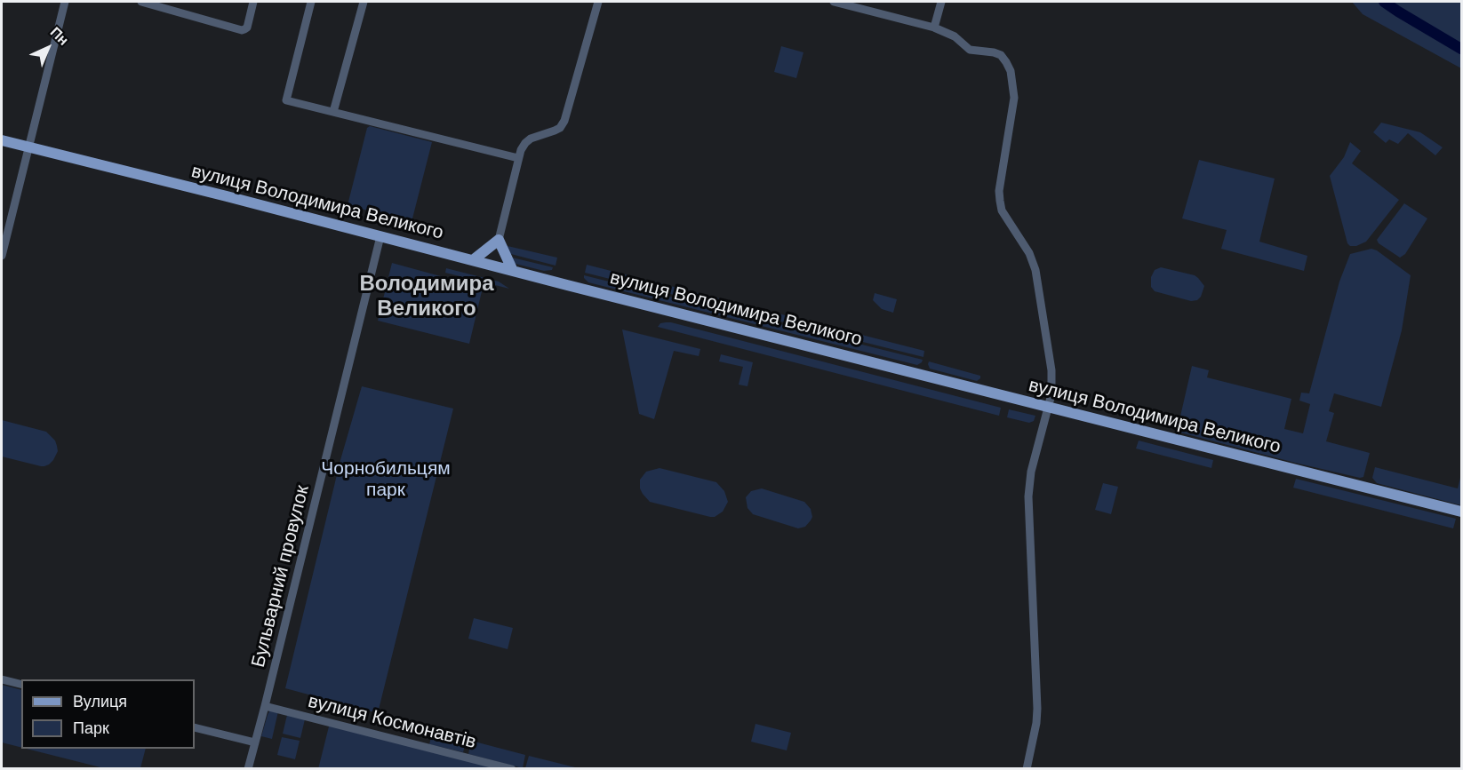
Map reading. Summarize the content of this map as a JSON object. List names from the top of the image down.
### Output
{
  "streets": {
    "main road": ["вулиця Володимира Великого"],
    "street": ["Бульварний провулок", "вулиця Космонавтів"]
  },
  "crossings": [
    ["вулиця Володимира Великого", "Бульварний провулок"],
    ["Бульварний провулок", "вулиця Космонавтів"]
  ],
  "districts": ["Володимира Великого"],
  "parks": ["Чорнобильцям парк"],
  "legend": ["Вулиця", "Парк"],
  "north": "top right"
}
